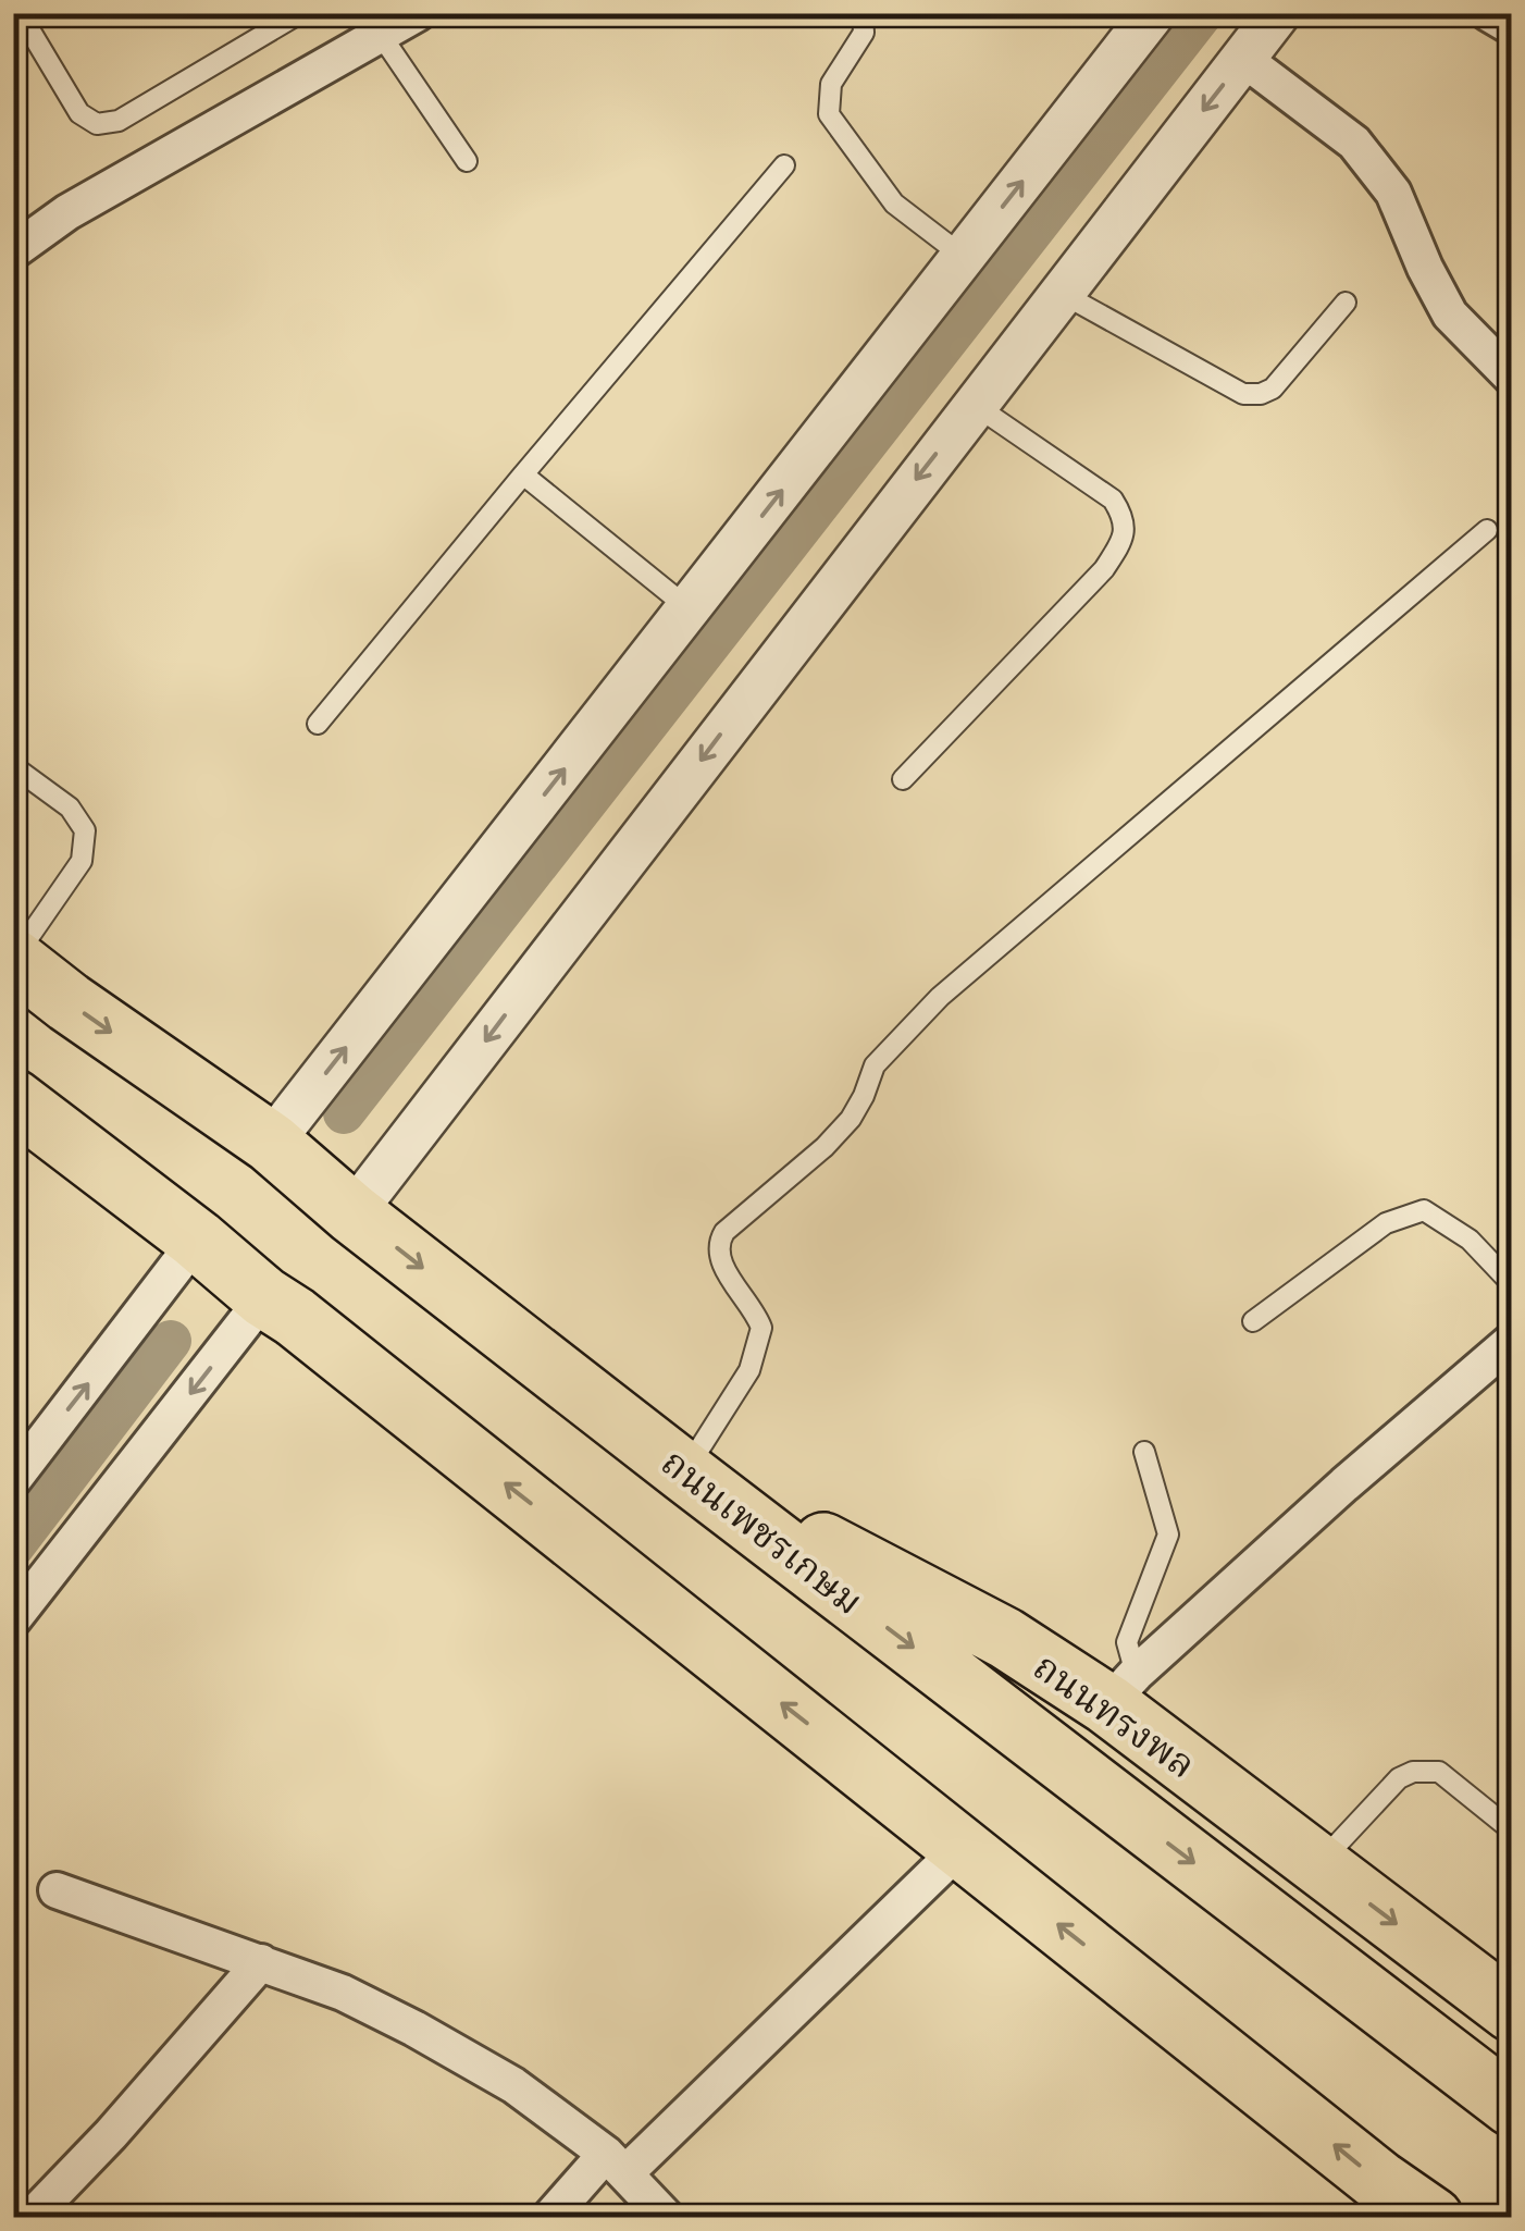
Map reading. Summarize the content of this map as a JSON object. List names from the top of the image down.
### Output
{
  "streets": {
    "highway": ["ถนนเพชรเกษม", "ถนนทรงพล"]
  },
  "crossings": [
    ["ถนนเพชรเกษม", "ถนนทรงพล"]
  ]
}
